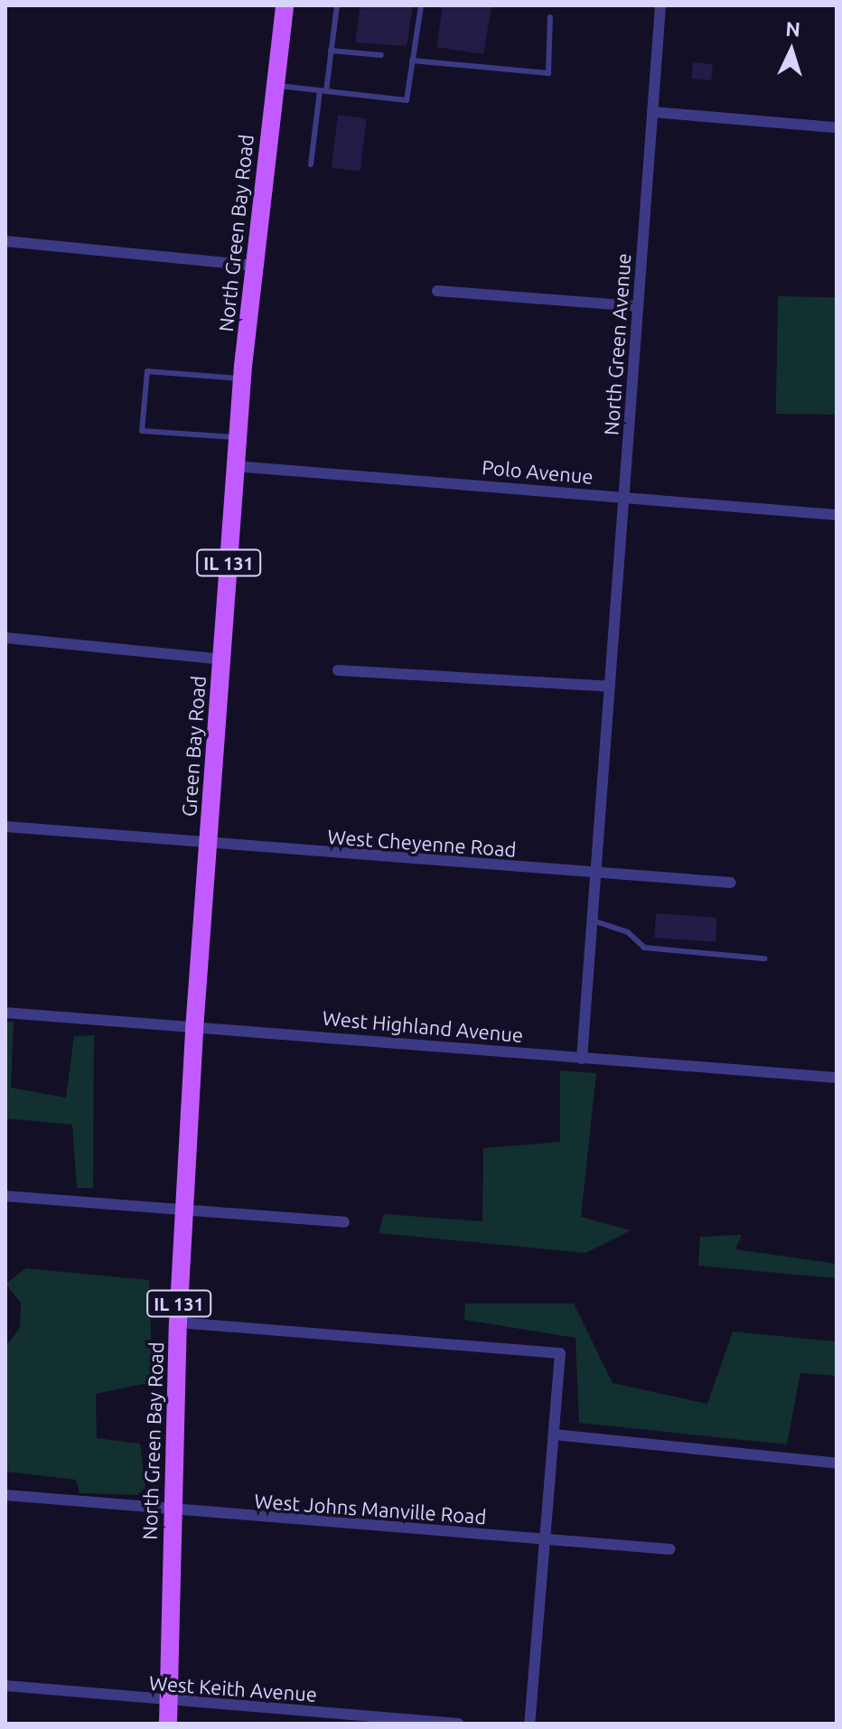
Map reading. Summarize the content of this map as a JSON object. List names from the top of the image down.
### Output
{
  "streets": {
    "main road": ["North Green Bay Road", "IL 131", "Green Bay Road"],
    "street": [
      "North Green Avenue",
      "Polo Avenue",
      "West Cheyenne Road",
      "West Highland Avenue",
      "West Johns Manville Road",
      "West Keith Avenue"
    ]
  },
  "crossings": [
    ["North Green Bay Road", "Polo Avenue"],
    ["North Green Bay Road", "Green Bay Road"],
    ["North Green Bay Road", "West Highland Avenue"],
    ["North Green Bay Road", "West Johns Manville Road"],
    ["North Green Bay Road", "West Keith Avenue"],
    ["North Green Avenue", "Polo Avenue"],
    ["North Green Avenue", "West Cheyenne Road"],
    ["North Green Avenue", "West Highland Avenue"],
    ["Polo Avenue", "Green Bay Road"],
    ["Green Bay Road", "West Cheyenne Road"],
    ["Green Bay Road", "West Highland Avenue"]
  ],
  "north": "top"
}
